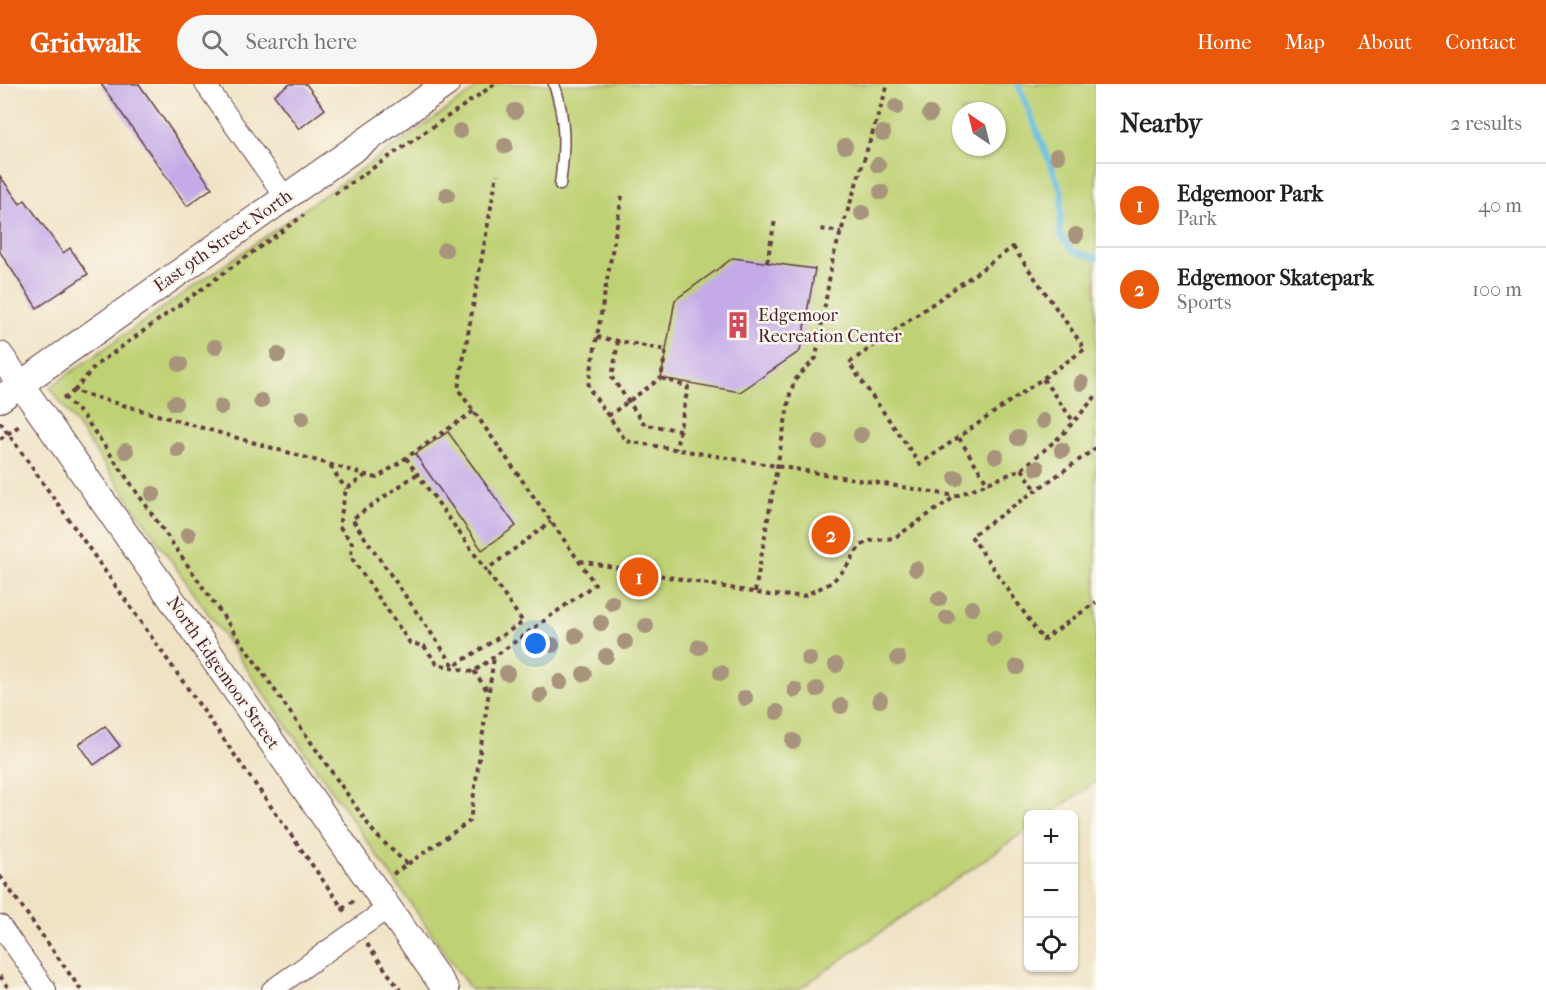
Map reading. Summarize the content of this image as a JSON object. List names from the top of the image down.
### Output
{
  "streets": {
    "street": ["East 9th Street North", "North Edgemoor Street"]
  },
  "crossings": [
    ["East 9th Street North", "North Edgemoor Street"]
  ],
  "places": {
    "building": ["Edgemoor Recreation Center"]
  },
  "north": "top left",
  "page": {
    "header": "Gridwalk",
    "search": "Search here",
    "nav": [
      "Home",
      "Map",
      "About",
      "Contact"
    ],
    "heading": ["Nearby", "2 results"],
    "list": [
      {
        "mark": "1",
        "name": "Edgemoor Park",
        "note": "Park",
        "value": "40 m"
      },
      {
        "mark": "2",
        "name": "Edgemoor Skatepark",
        "note": "Sports",
        "value": "100 m"
      }
    ],
    "pins": ["2", "1"],
    "map_buttons": ["+", "−"]
  }
}
